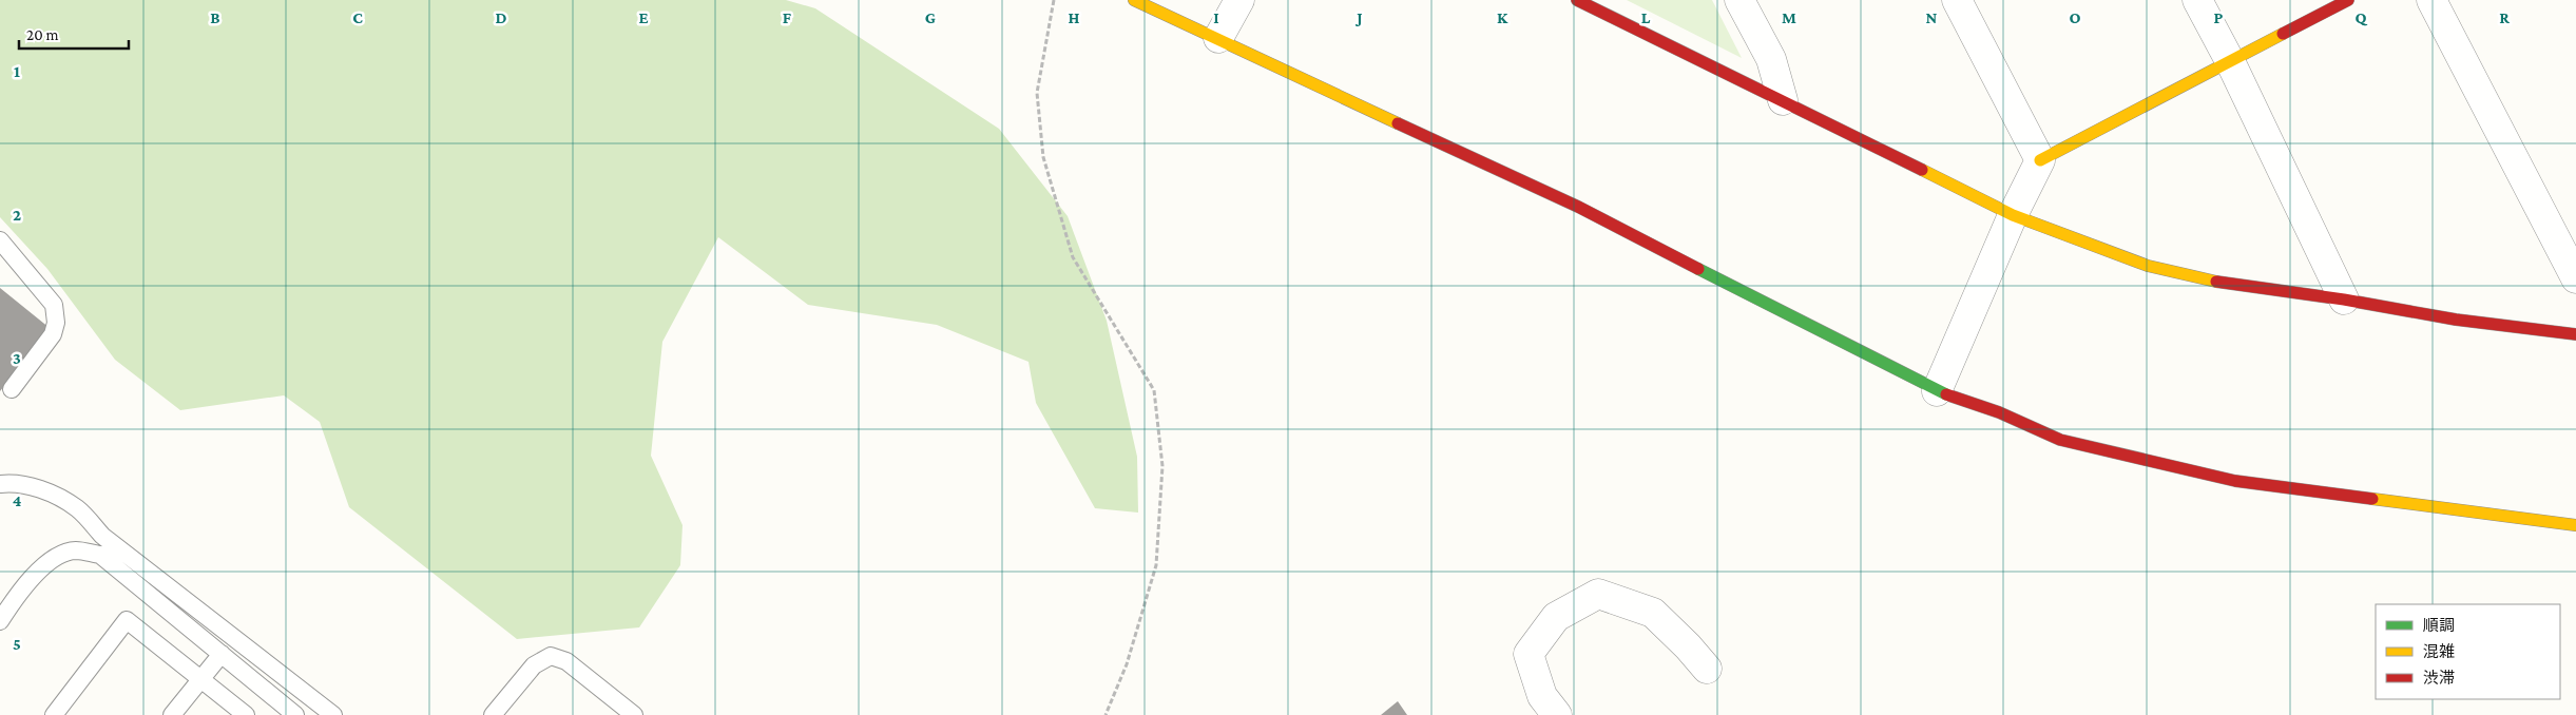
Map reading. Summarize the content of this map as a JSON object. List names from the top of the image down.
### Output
{
  "legend": ["順調", "混雑", "渋滞"],
  "scale_bar": "20 m",
  "grid": {
    "columns": [
      "B",
      "C",
      "D",
      "E",
      "F",
      "G",
      "H",
      "I",
      "J",
      "K",
      "L",
      "M",
      "N",
      "O",
      "P",
      "Q",
      "R"
    ],
    "rows": [
      "1",
      "2",
      "3",
      "4",
      "5"
    ]
  }
}
